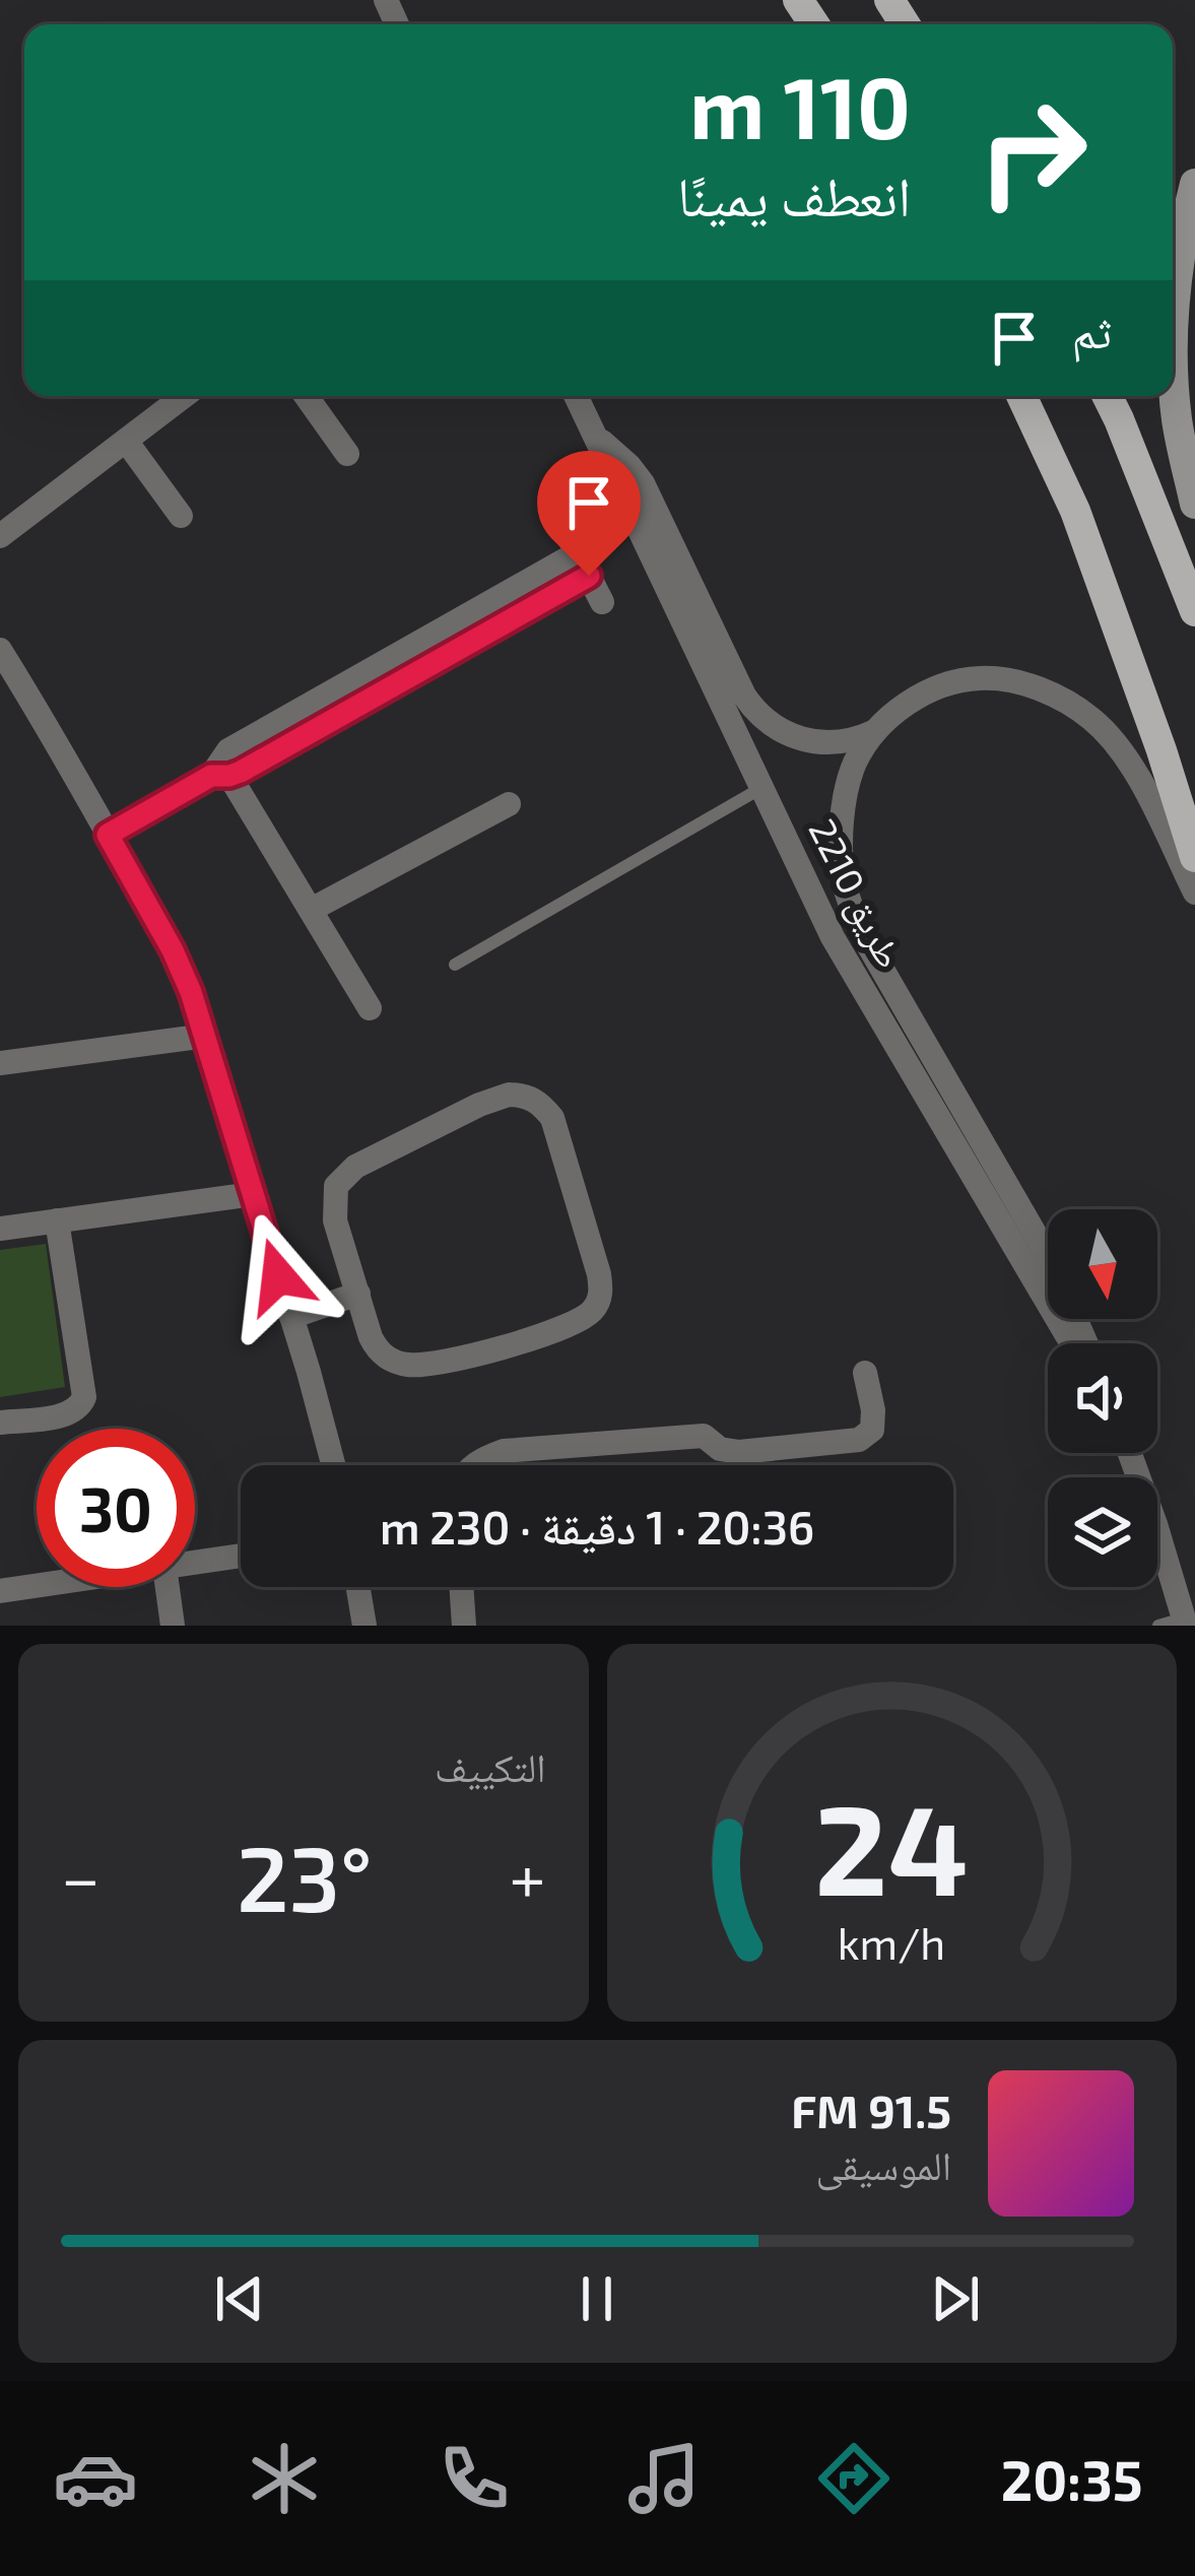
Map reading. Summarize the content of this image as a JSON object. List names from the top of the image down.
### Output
{
  "streets": {
    "street": ["طريق 2210"]
  },
  "north": "bottom",
  "page": {
    "turn": ["110 m", "انعطف يمينًا"],
    "then": "ثم",
    "limit": "30",
    "trip": "20:36 · 1 دقيقة · 230 m",
    "tile": "التكييف",
    "heat": ["−", "23°", "+"],
    "song": ["91.5 FM", "الموسيقى"],
    "tabs": "20:35",
    "gauge": ["24", "km/h"]
  }
}
